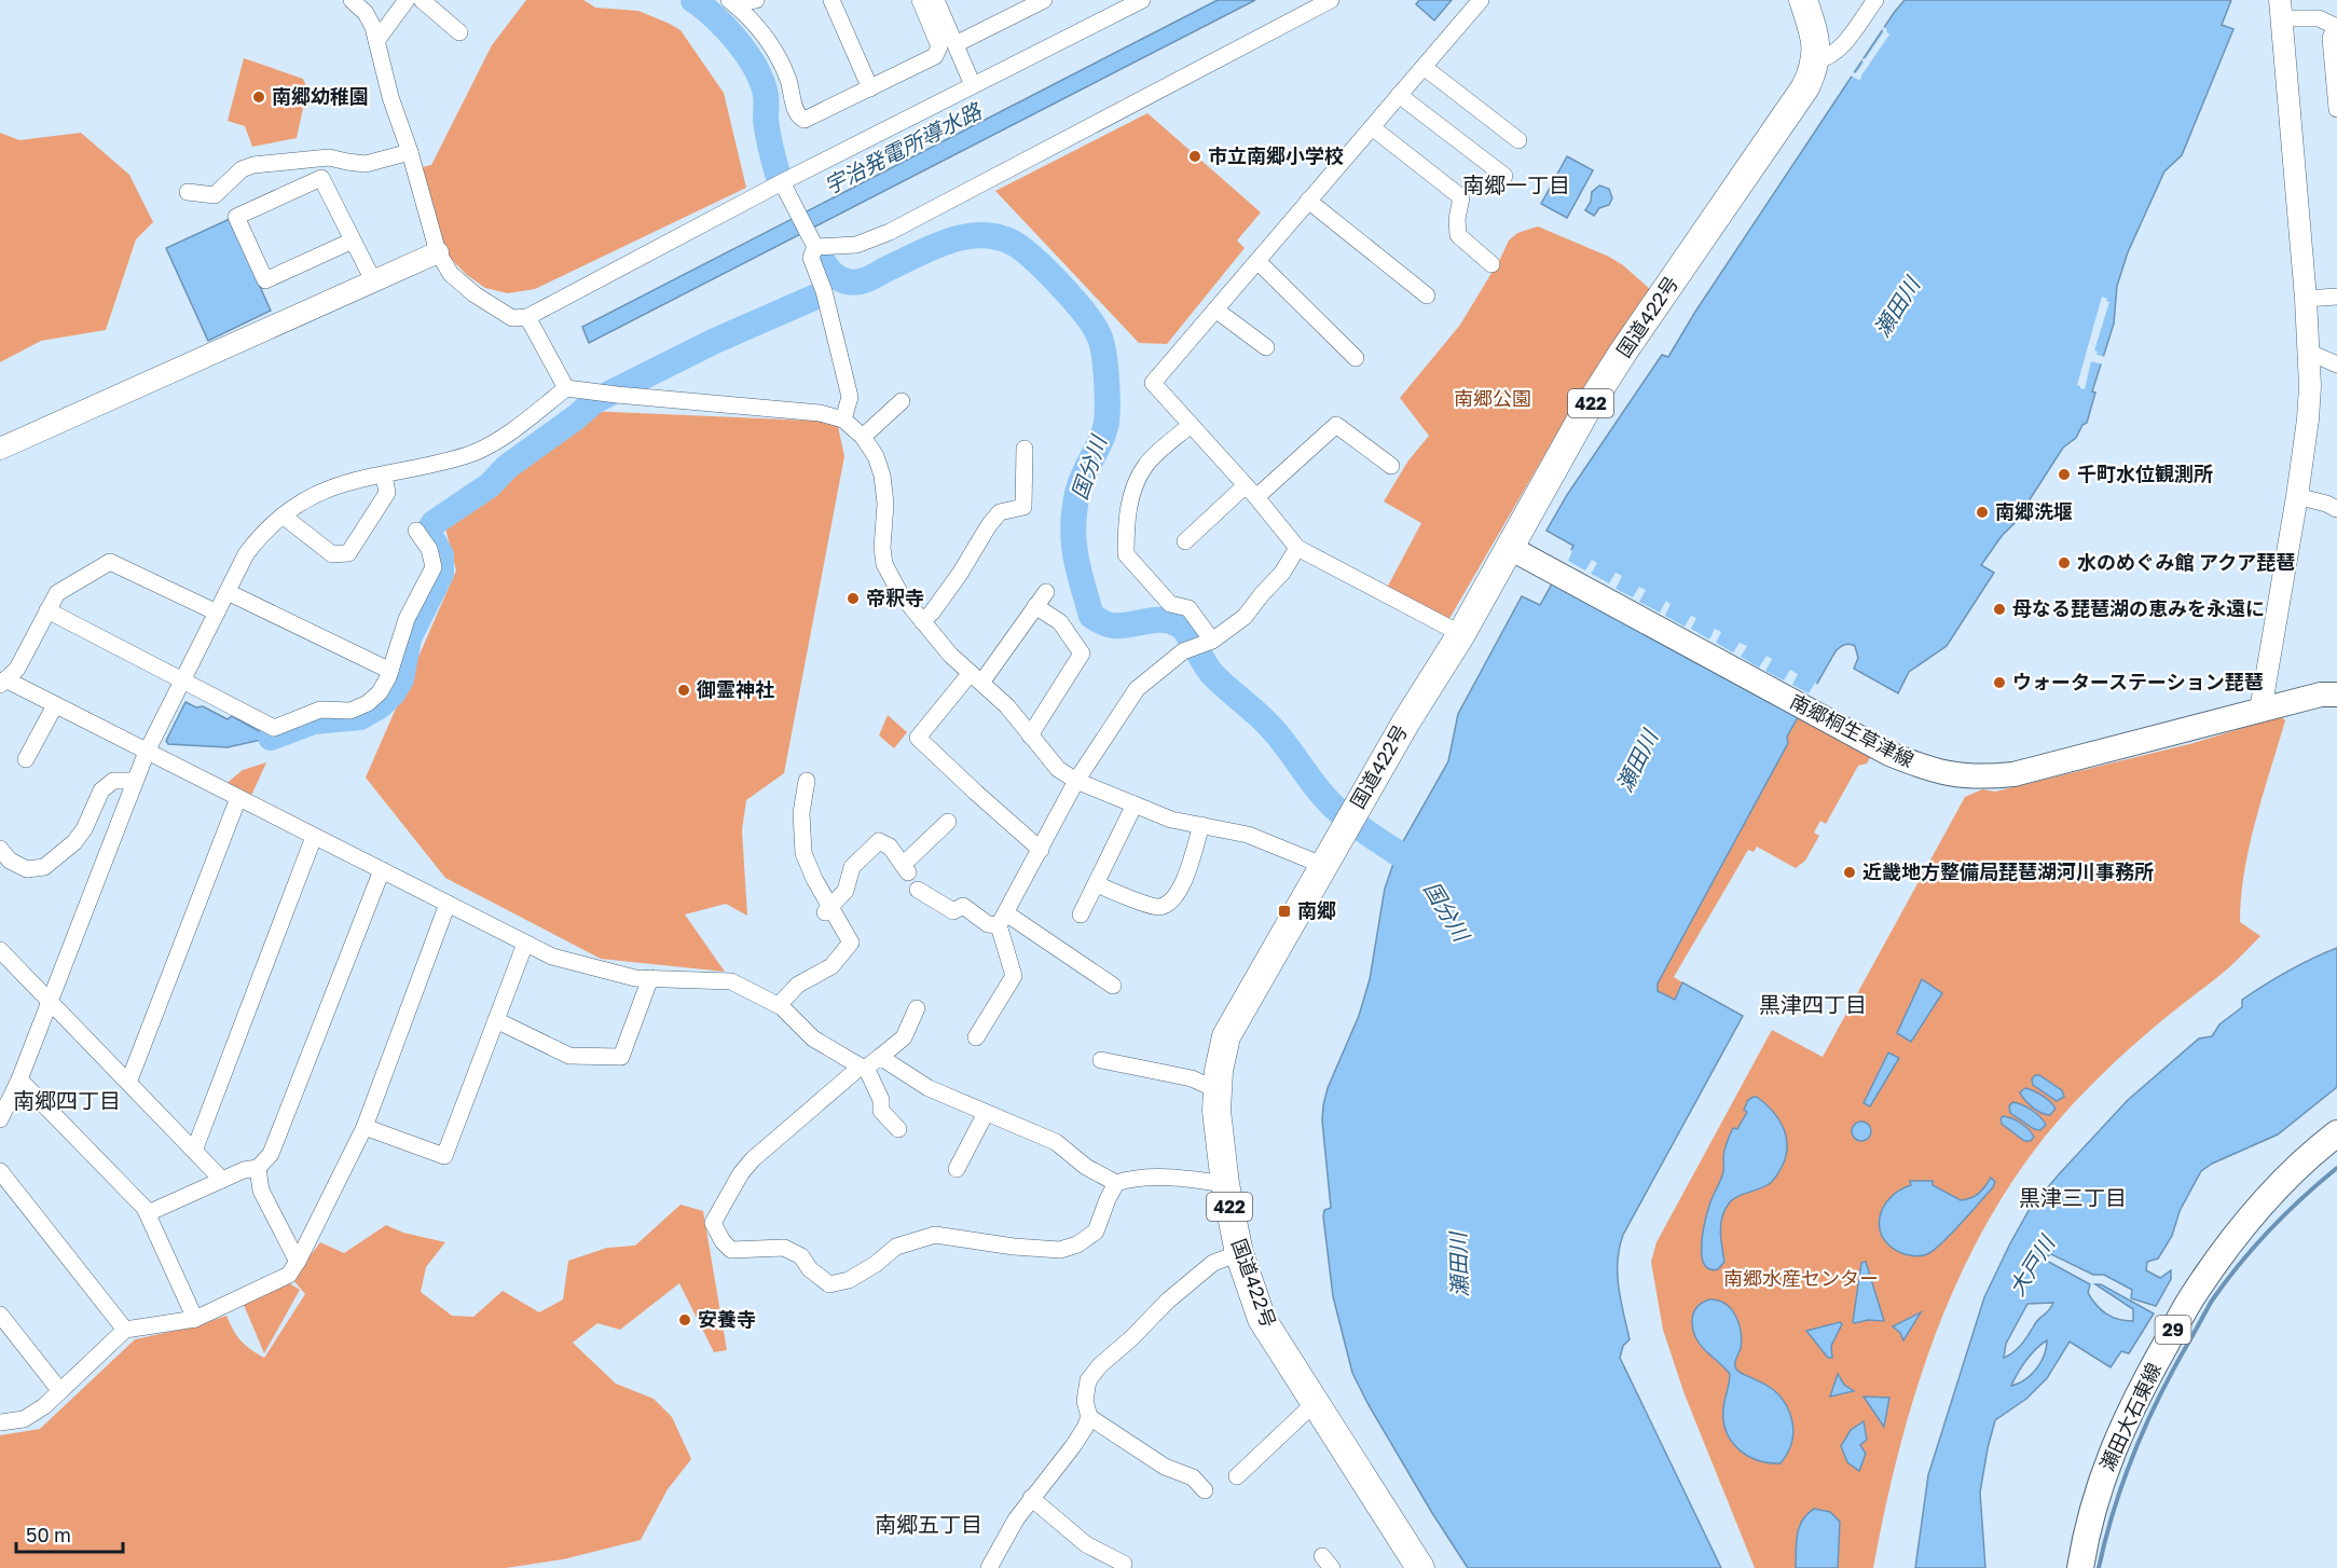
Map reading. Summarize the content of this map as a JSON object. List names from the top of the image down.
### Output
{
  "streets": {
    "highway": ["国道422号", "422"],
    "main road": ["南郷桐生草津線", "29", "瀬田大石東線"]
  },
  "crossings": [
    ["国道422号", "南郷桐生草津線"]
  ],
  "districts": [
    "南郷一丁目",
    "黒津四丁目",
    "南郷四丁目",
    "黒津三丁目",
    "南郷五丁目"
  ],
  "water": [
    "宇治発電所導水路",
    "瀬田川",
    "国分川",
    "大戸川"
  ],
  "parks": ["南郷公園", "南郷水産センター"],
  "places": {
    "other": [
      "南郷幼稚園",
      "市立南郷小学校",
      "千町水位観測所",
      "南郷洗堰",
      "水のめぐみ館 アクア琵琶",
      "帝釈寺",
      "母なる琵琶湖の恵みを永遠に",
      "ウォーターステーション琵琶",
      "御霊神社",
      "近畿地方整備局琵琶湖河川事務所",
      "安養寺"
    ],
    "transit": ["南郷"]
  },
  "scale_bar": "50 m"
}
